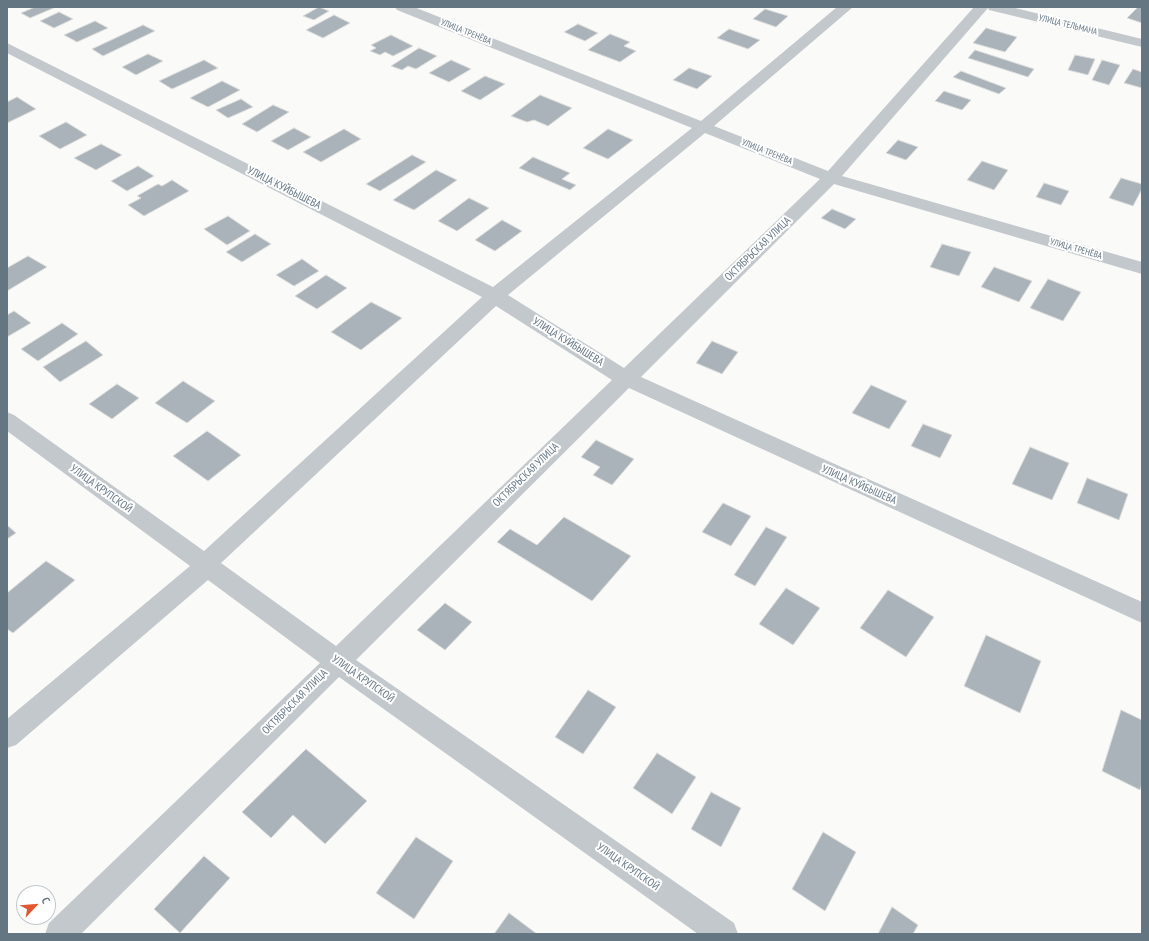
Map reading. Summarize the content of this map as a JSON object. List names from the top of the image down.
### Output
{
  "streets": {
    "street": [
      "УЛИЦА ТЕЛЬМАНА",
      "УЛИЦА ТРЕНЁВА",
      "УЛИЦА КУЙБЫШЕВА",
      "ОКТЯБРЬСКАЯ УЛИЦА",
      "УЛИЦА КРУПСКОЙ"
    ]
  },
  "crossings": [
    ["УЛИЦА ТРЕНЁВА", "ОКТЯБРЬСКАЯ УЛИЦА"],
    ["УЛИЦА КУЙБЫШЕВА", "ОКТЯБРЬСКАЯ УЛИЦА"],
    ["ОКТЯБРЬСКАЯ УЛИЦА", "УЛИЦА КРУПСКОЙ"]
  ],
  "north": "top right"
}
